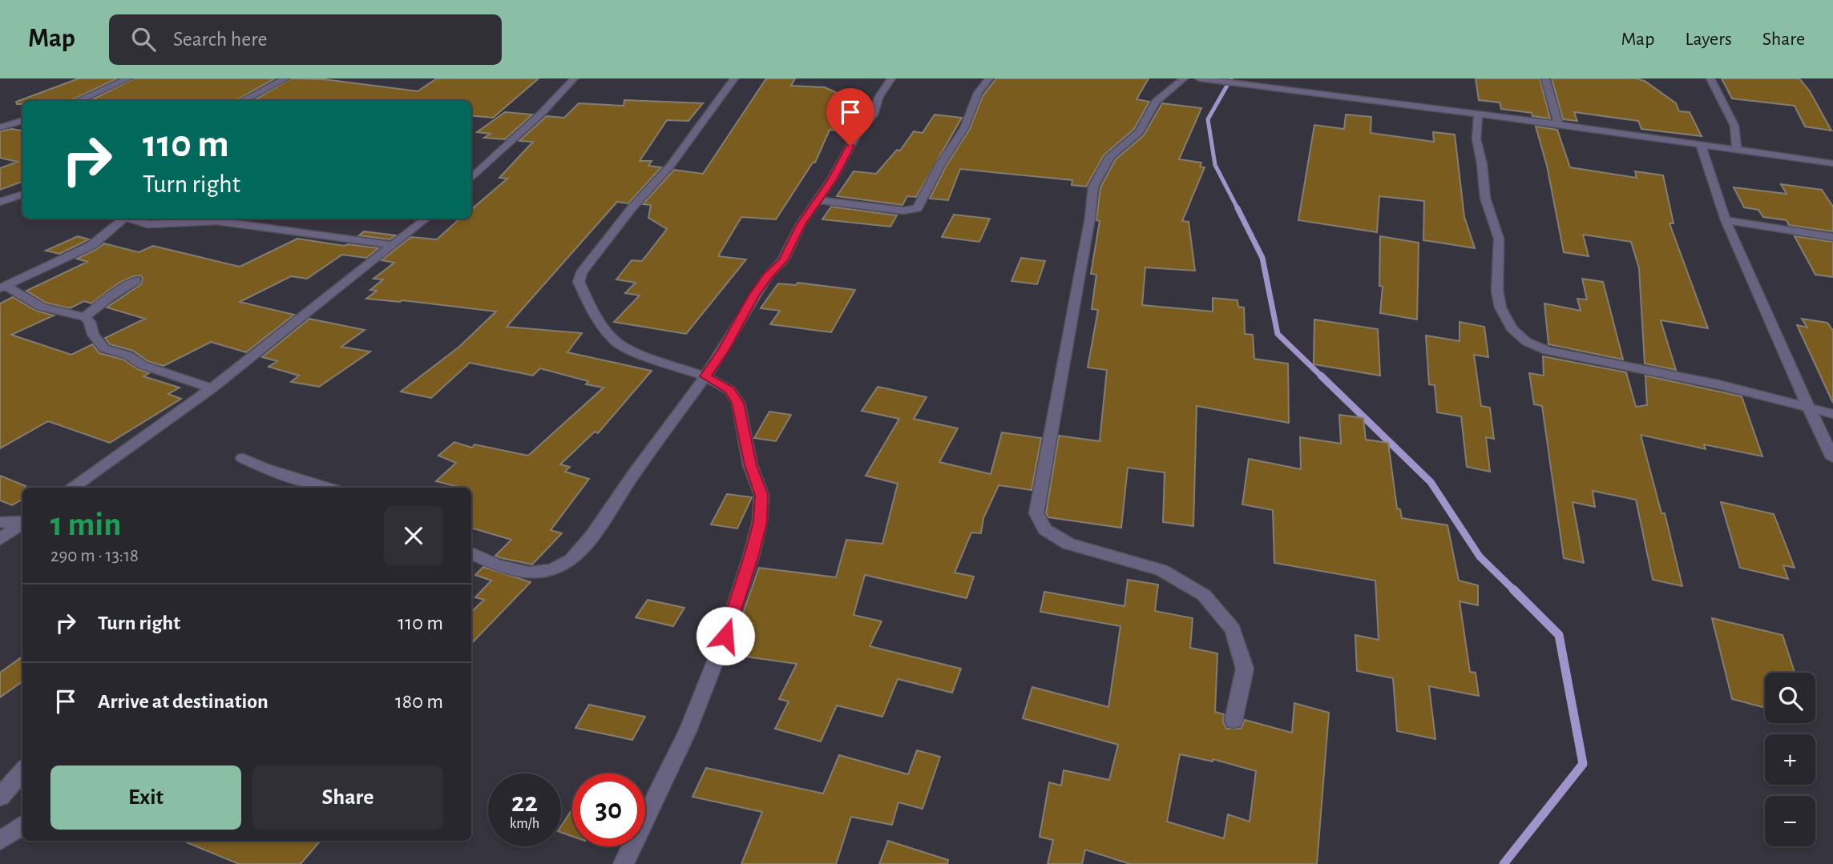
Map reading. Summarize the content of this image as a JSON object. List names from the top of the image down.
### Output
{
  "page": {
    "header": "Map",
    "search": "Search here",
    "nav": ["Map", "Layers", "Share"],
    "turn": ["110 m", "Turn right"],
    "heading": ["1 min", "290 m · 13:18"],
    "list": [
      {
        "name": "Turn right",
        "value": "110 m"
      },
      {
        "name": "Arrive at destination",
        "value": "180 m"
      }
    ],
    "map_buttons": ["+", "−"],
    "buttons": ["Exit", "Share"],
    "speed": "22 km/h",
    "limit": "30"
  }
}
